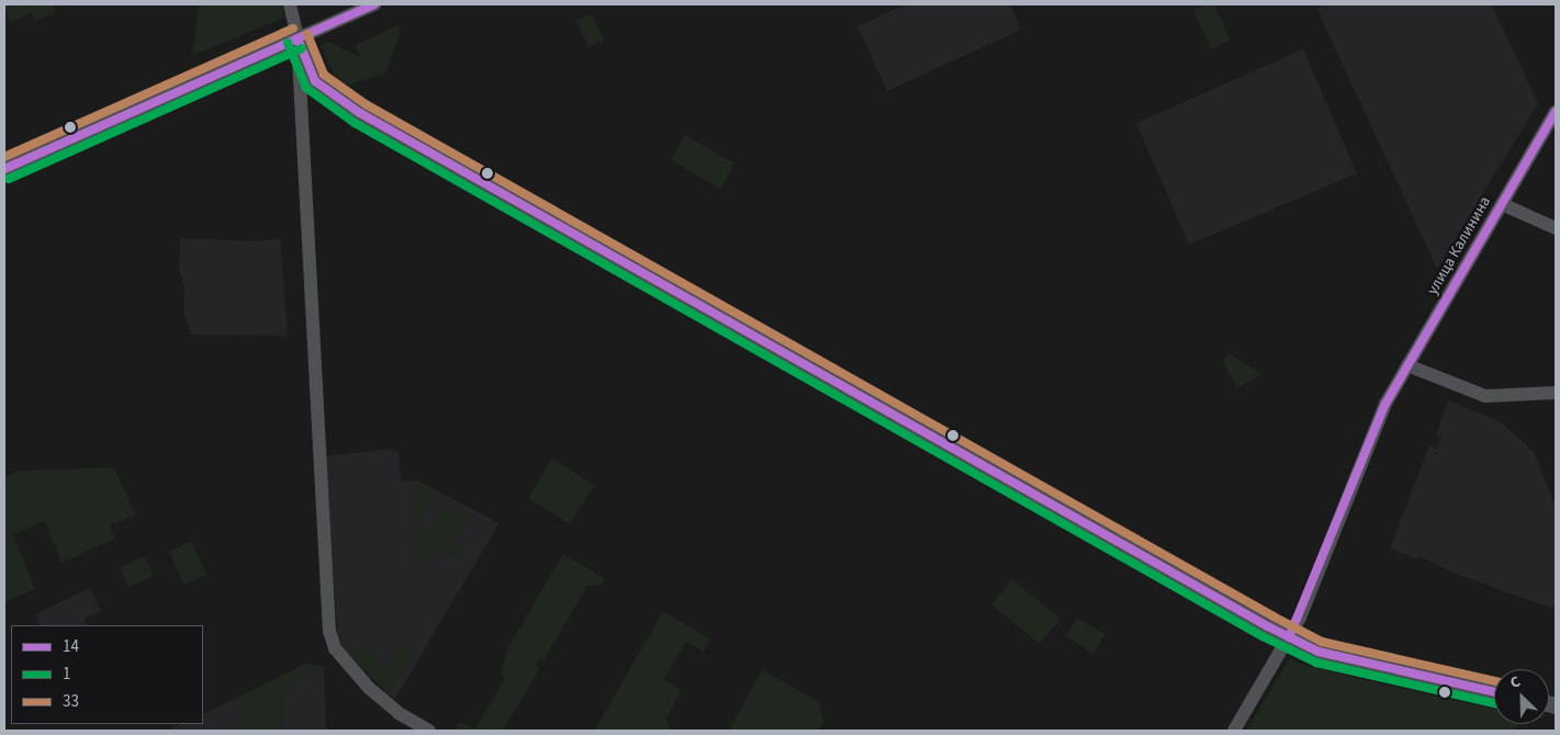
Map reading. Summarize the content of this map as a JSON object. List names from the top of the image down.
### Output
{
  "streets": {
    "street": ["улица Калинина"]
  },
  "lines": ["transit line 14", "transit line 33", "transit line 1"],
  "legend": ["14", "1", "33"],
  "north": "top left"
}
